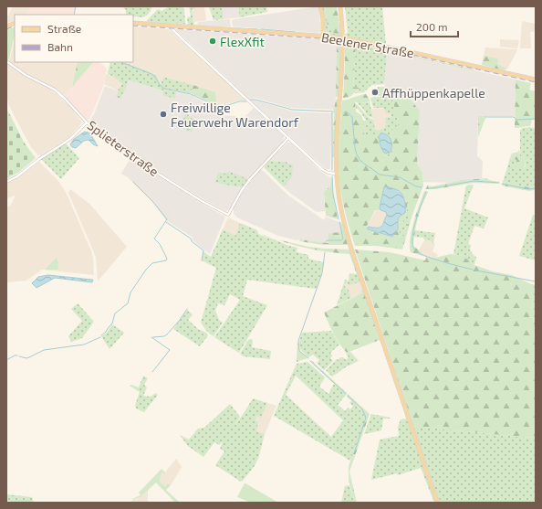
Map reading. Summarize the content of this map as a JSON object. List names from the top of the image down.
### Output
{
  "streets": {
    "main road": ["Beelener Straße"],
    "street": ["Splieterstraße"]
  },
  "places": ["FlexXfit", "Affhüppenkapelle", "Freiwillige Feuerwehr Warendorf"],
  "legend": ["Straße", "Bahn"],
  "scale_bar": "200 m"
}
